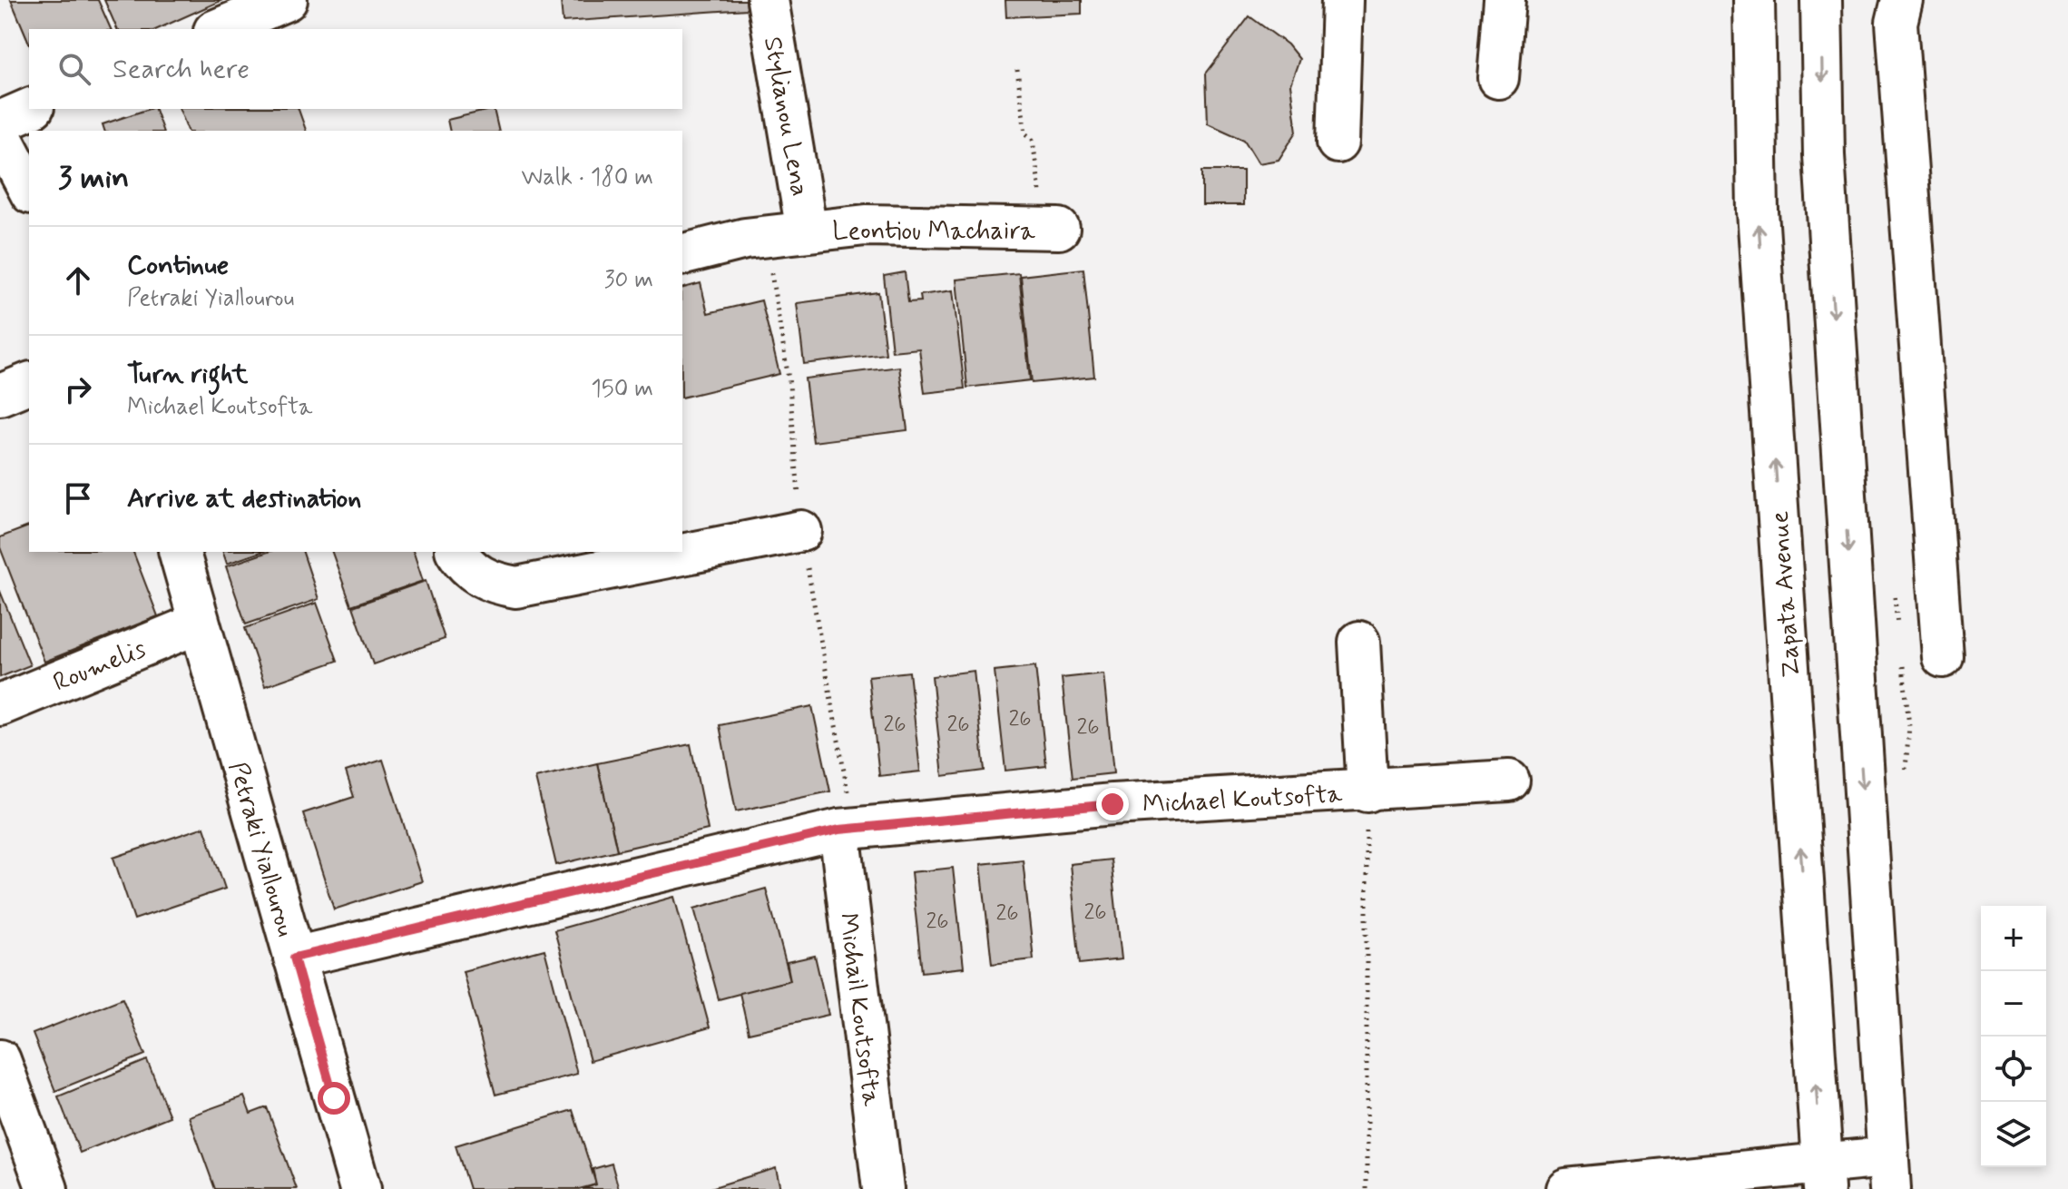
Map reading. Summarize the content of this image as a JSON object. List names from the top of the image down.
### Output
{
  "streets": {
    "street": [
      "Stylianou Lena",
      "Leontiou Machaira",
      "Zapata Avenue",
      "Roumelis",
      "Michael Koutsofta",
      "Petraki Yiallourou",
      "Michail Koutsofta"
    ]
  },
  "crossings": [
    ["Stylianou Lena", "Leontiou Machaira"],
    ["Roumelis", "Petraki Yiallourou"],
    ["Michael Koutsofta", "Petraki Yiallourou"],
    ["Michael Koutsofta", "Michail Koutsofta"]
  ],
  "house_numbers": [
    "26",
    "26",
    "26",
    "26",
    "26",
    "26",
    "26"
  ],
  "page": {
    "search": "Search here",
    "heading": ["3 min", "Walk · 180 m"],
    "list": [
      ["Continue", "Petraki Yiallourou", "30 m"],
      ["Turn right", "Michael Koutsofta", "150 m"],
      "Arrive at destination"
    ],
    "map_buttons": ["+", "−"]
  }
}
